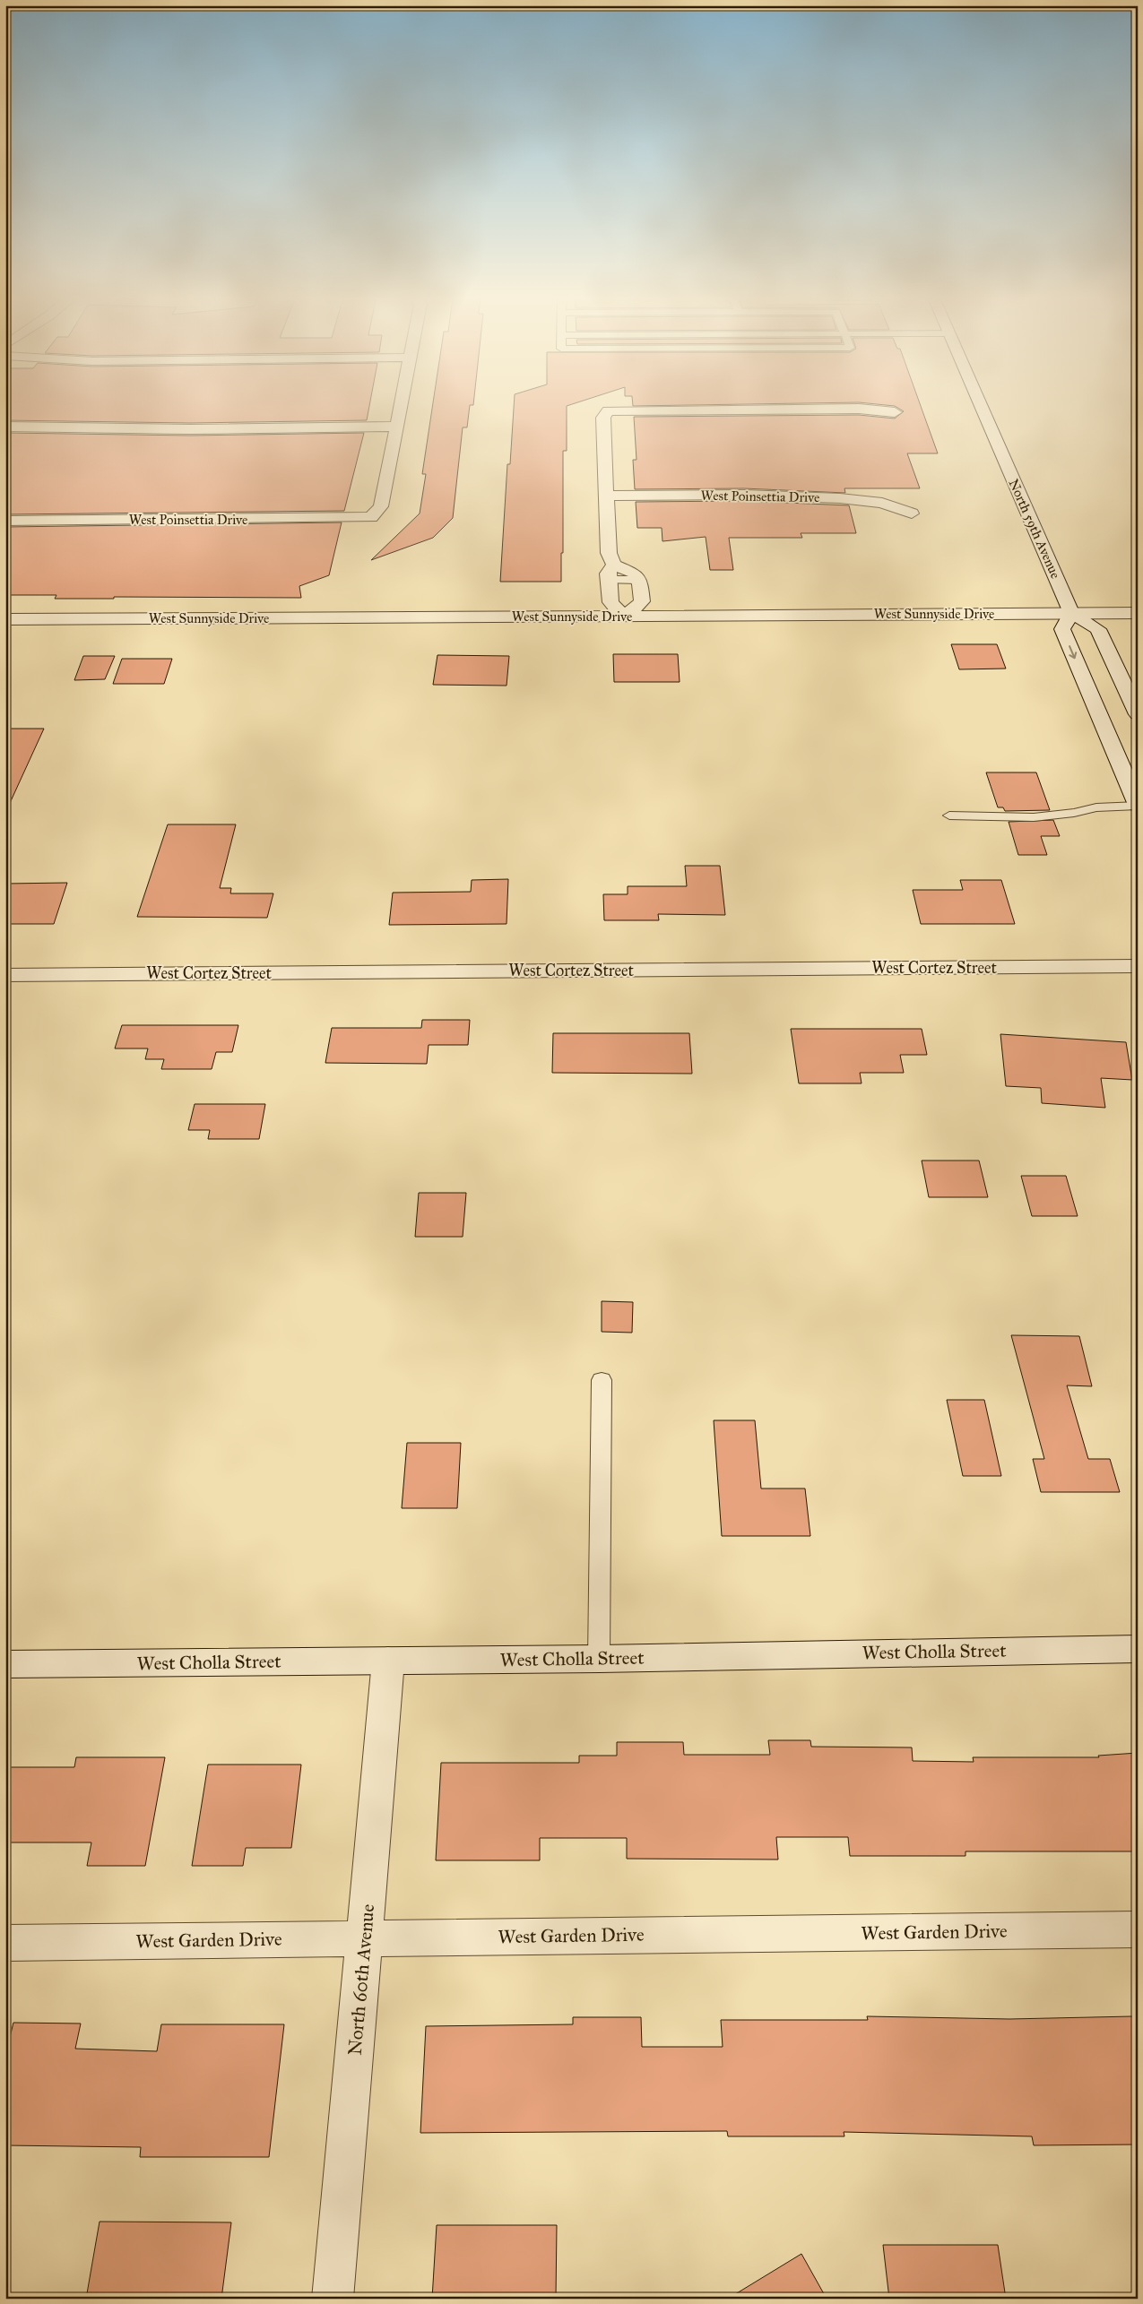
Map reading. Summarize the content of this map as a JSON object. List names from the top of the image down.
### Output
{
  "streets": {
    "street": [
      "West Poinsettia Drive",
      "North 59th Avenue",
      "West Sunnyside Drive",
      "West Cortez Street",
      "West Cholla Street",
      "West Garden Drive",
      "North 60th Avenue"
    ]
  },
  "crossings": [
    ["North 59th Avenue", "West Sunnyside Drive"],
    ["West Cholla Street", "North 60th Avenue"],
    ["West Garden Drive", "North 60th Avenue"]
  ]
}
